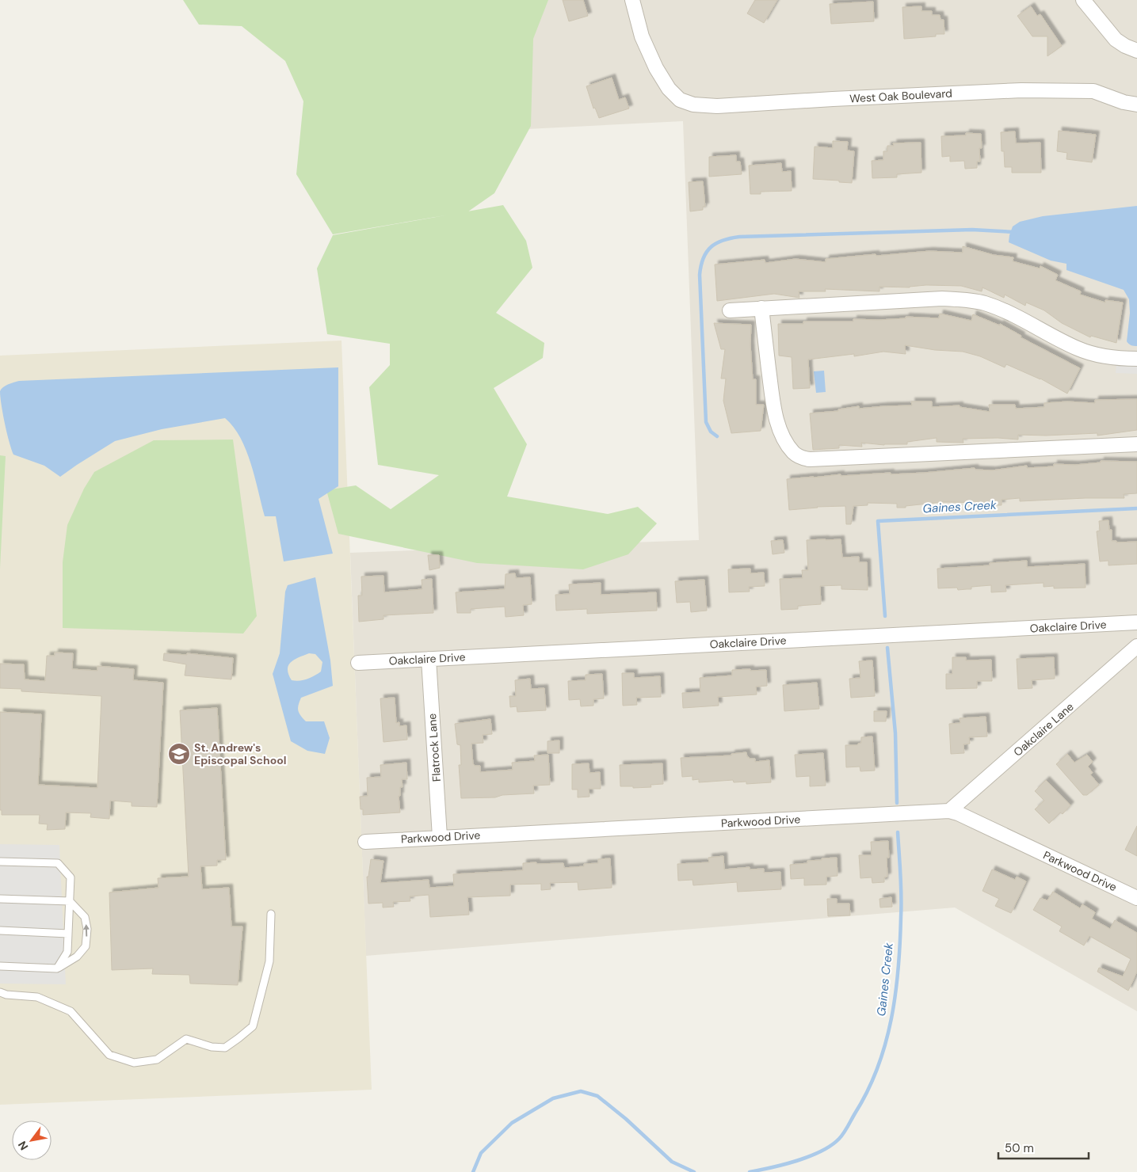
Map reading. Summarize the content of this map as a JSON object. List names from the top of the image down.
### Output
{
  "streets": {
    "street": [
      "West Oak Boulevard",
      "Oakclaire Drive",
      "Oakclaire Lane",
      "Flatrock Lane",
      "Parkwood Drive"
    ]
  },
  "crossings": [
    ["Oakclaire Drive", "Flatrock Lane"],
    ["Oakclaire Lane", "Parkwood Drive"],
    ["Flatrock Lane", "Parkwood Drive"]
  ],
  "water": ["Gaines Creek"],
  "places": {
    "school or university": ["St. Andrew's Episcopal School"]
  },
  "scale_bar": "50 m",
  "north": "bottom left"
}
